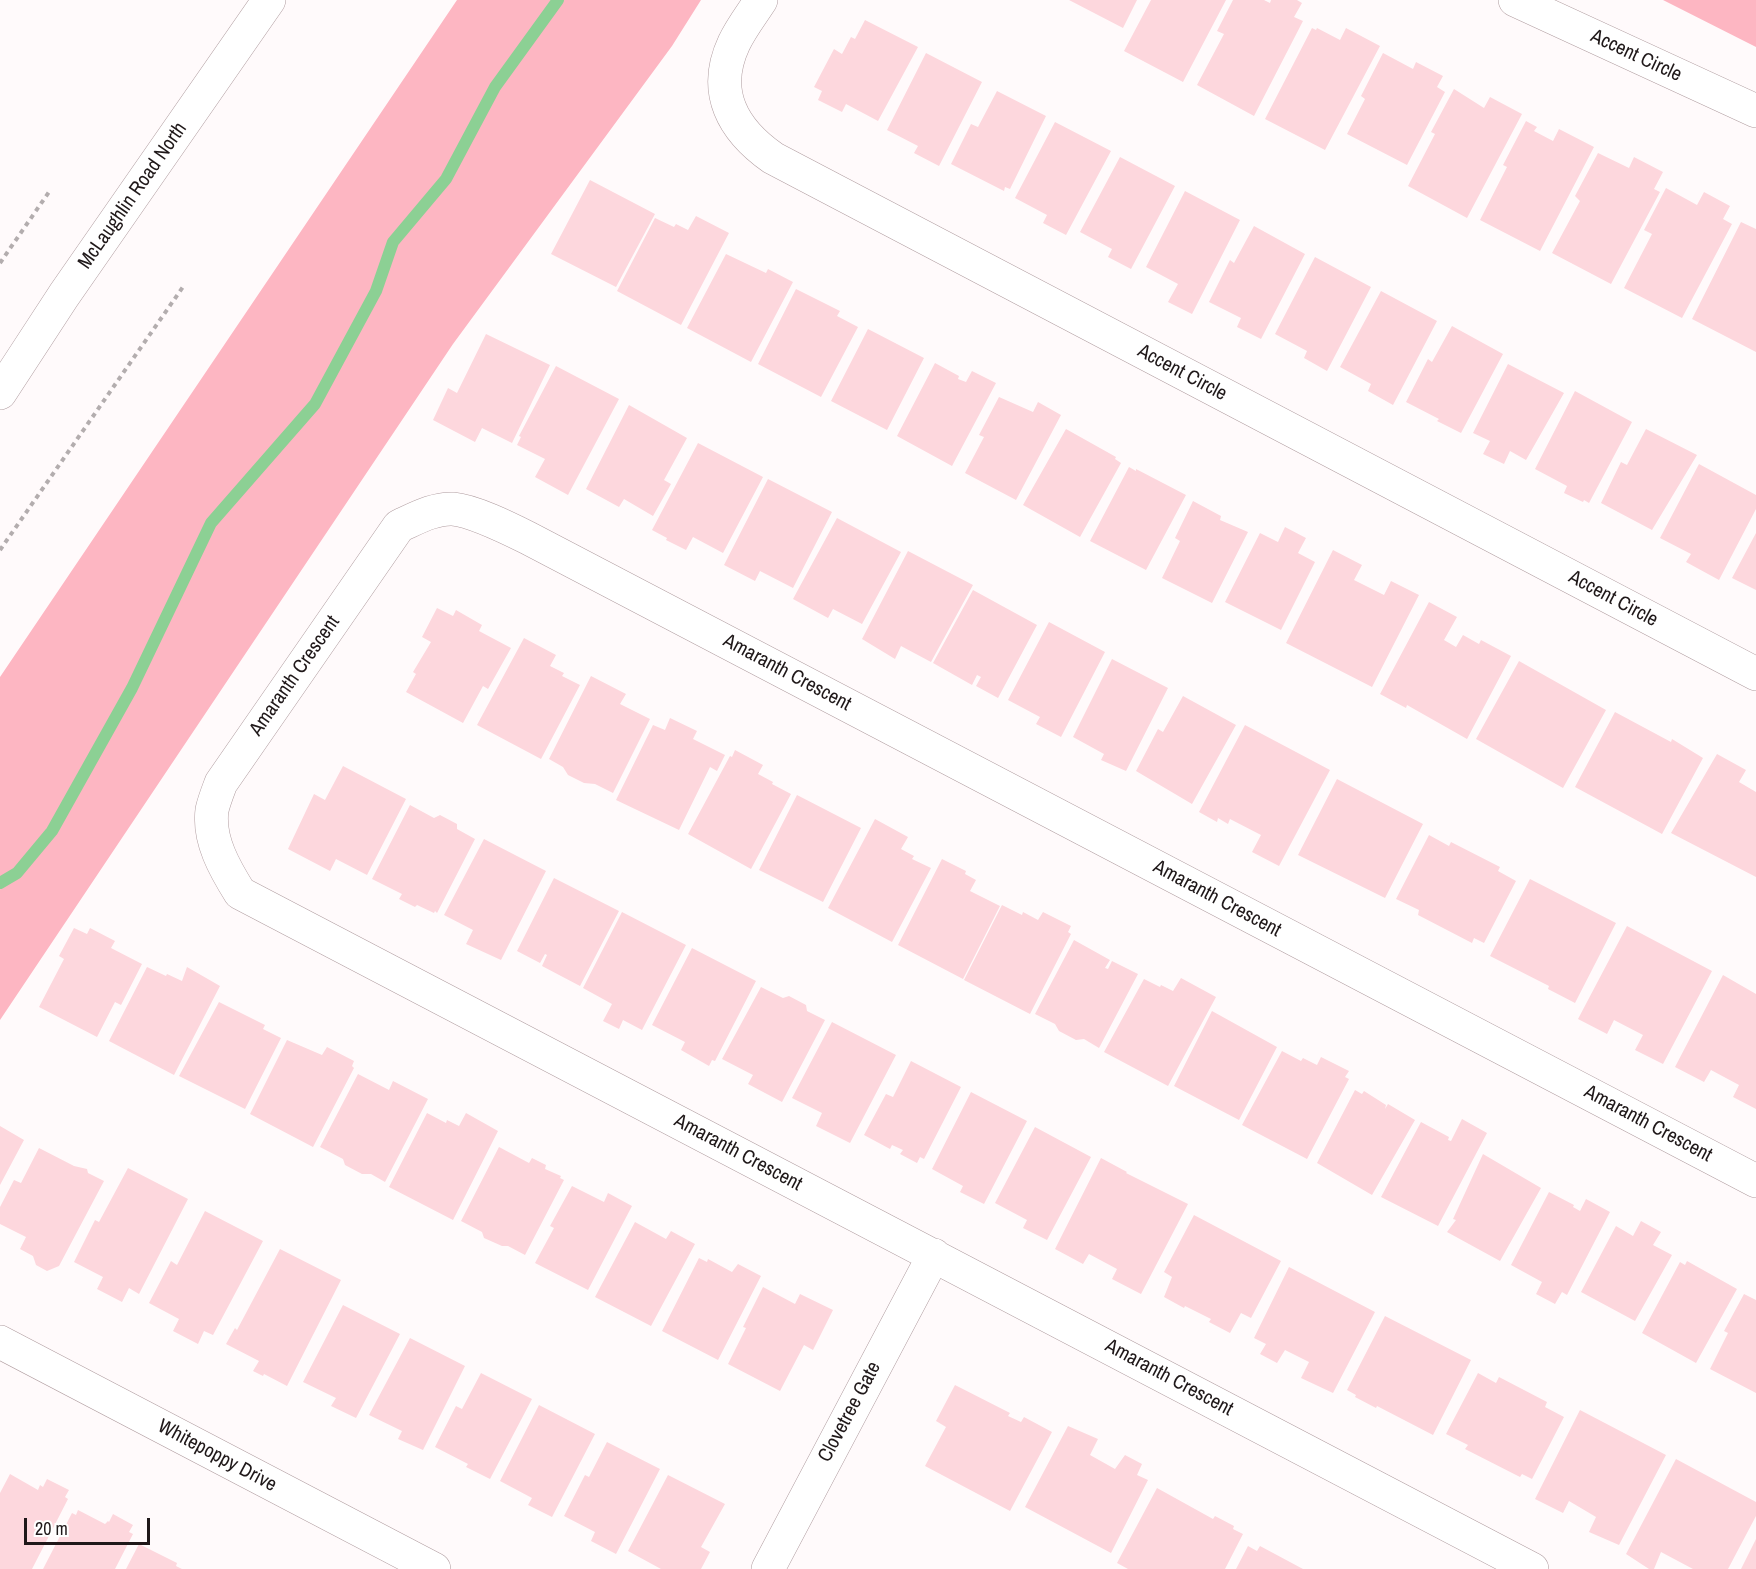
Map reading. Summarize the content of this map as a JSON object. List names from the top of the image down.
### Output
{
  "streets": {
    "street": [
      "Accent Circle",
      "McLaughlin Road North",
      "Amaranth Crescent",
      "Clovetree Gate",
      "Whitepoppy Drive"
    ]
  },
  "crossings": [
    ["Amaranth Crescent", "Clovetree Gate"]
  ],
  "scale_bar": "20 m"
}
